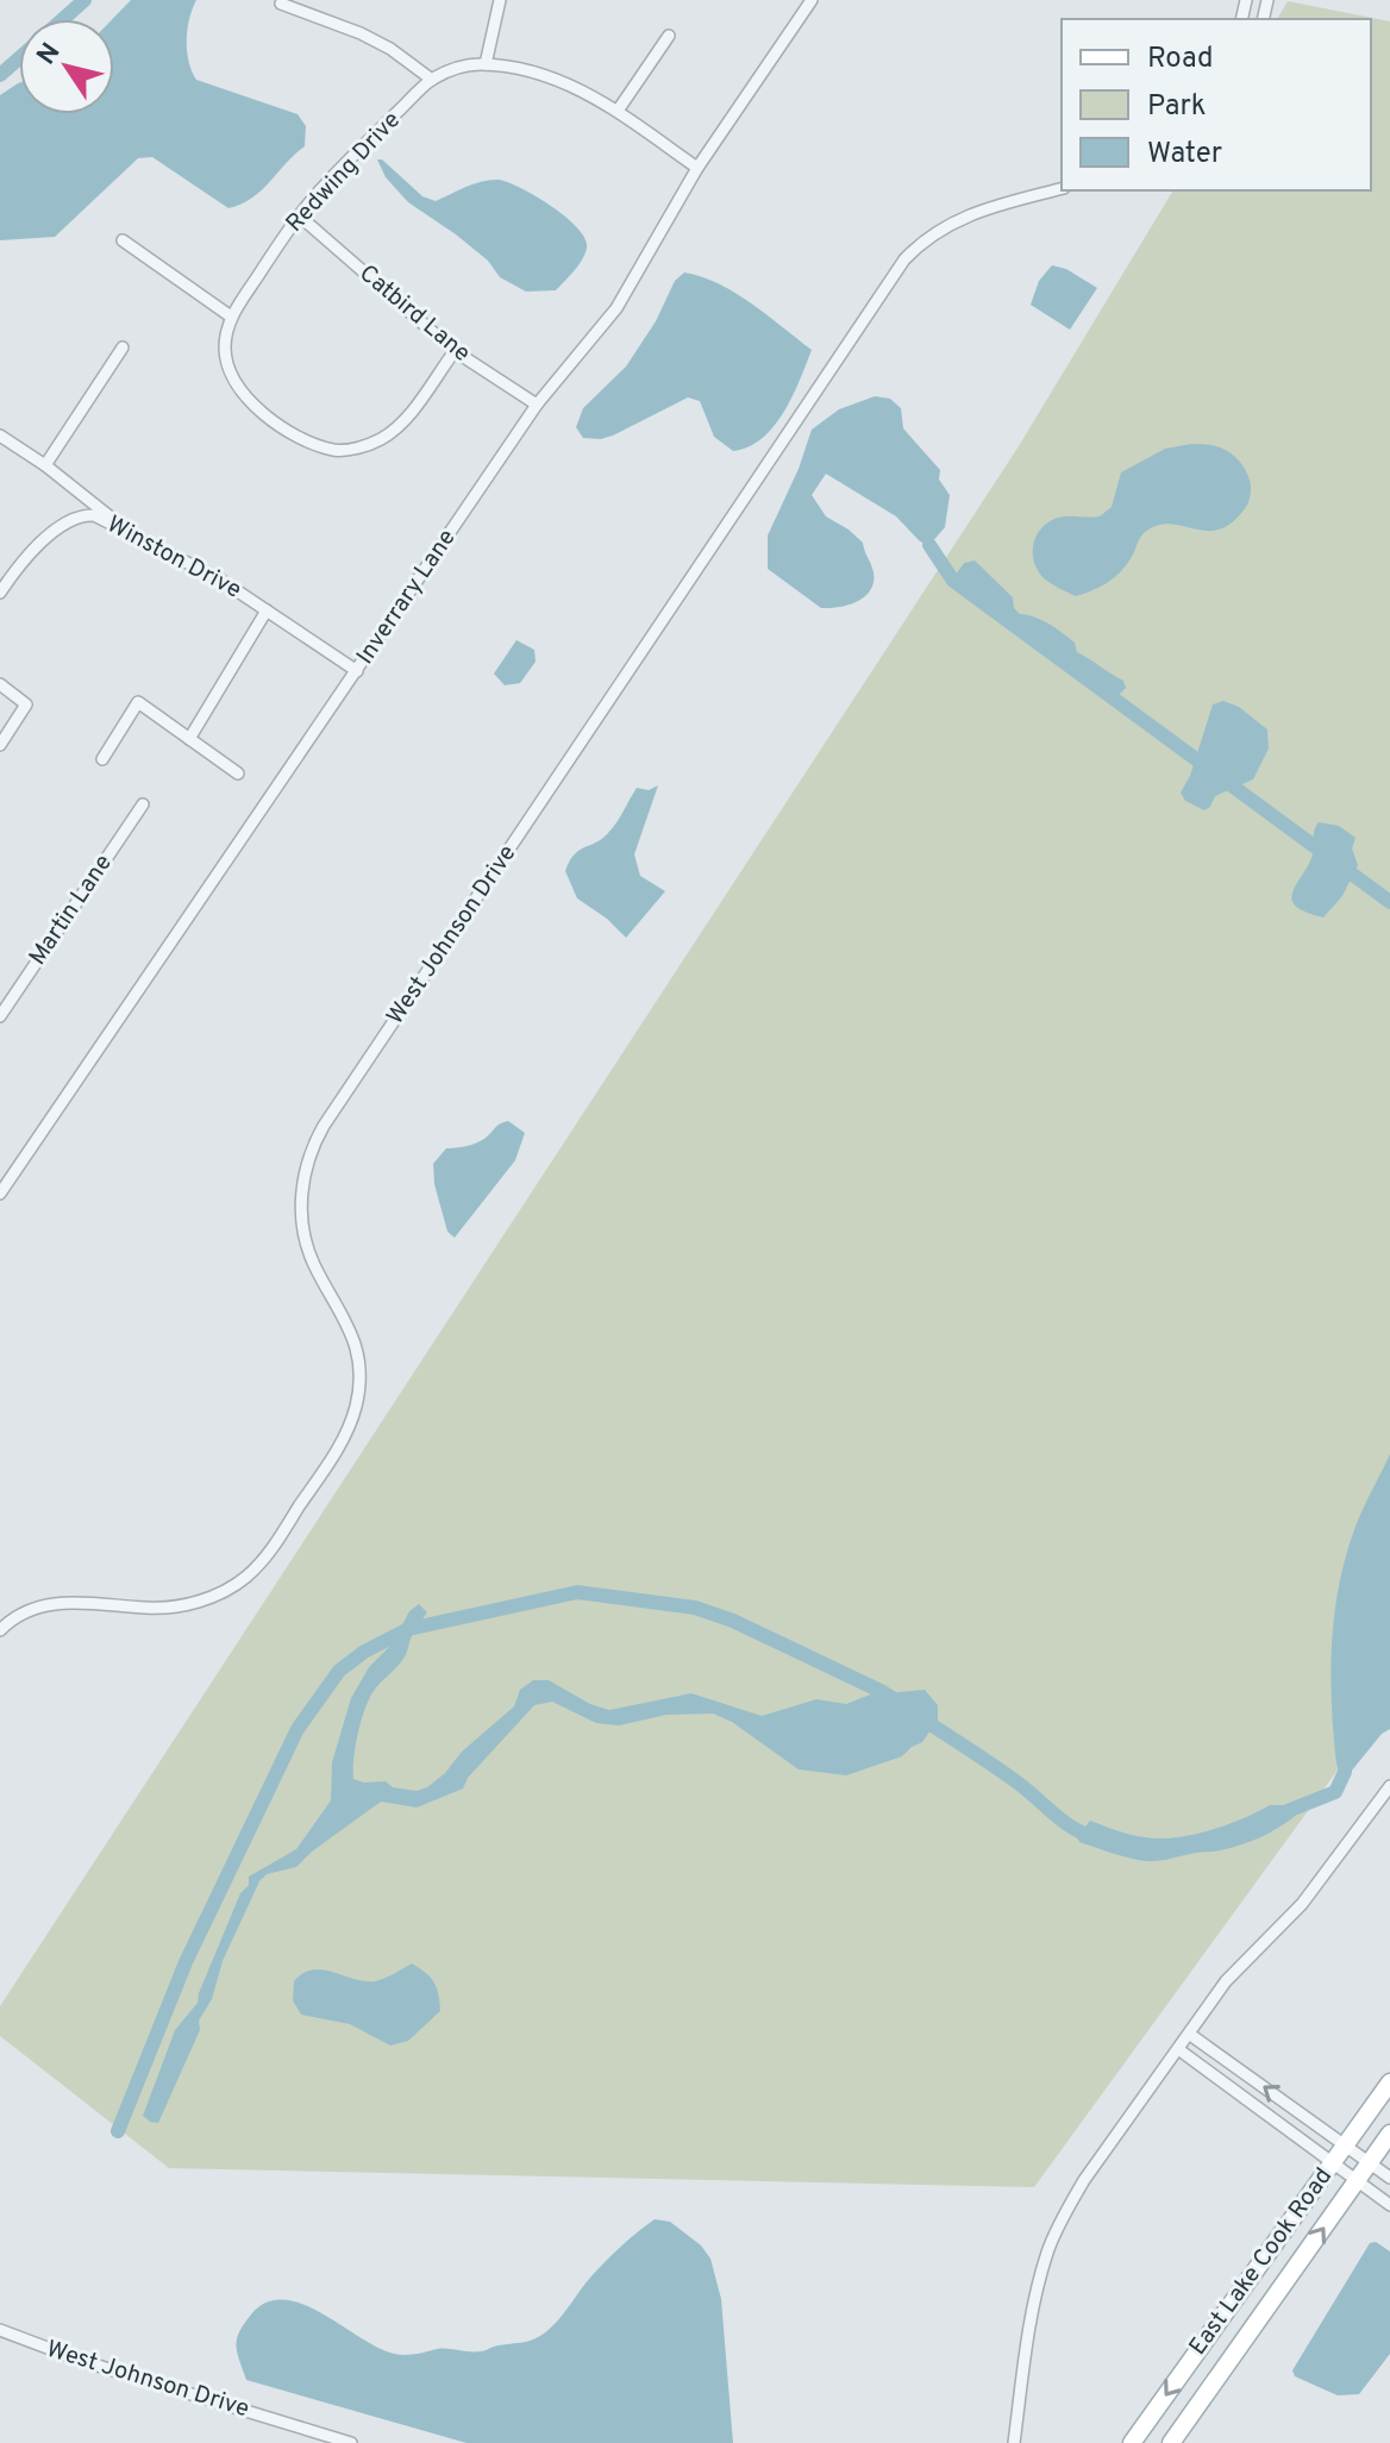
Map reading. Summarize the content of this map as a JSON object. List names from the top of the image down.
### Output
{
  "streets": {
    "main road": ["East Lake Cook Road"],
    "street": [
      "Redwing Drive",
      "Catbird Lane",
      "Winston Drive",
      "Inverrary Lane",
      "Martin Lane",
      "West Johnson Drive"
    ]
  },
  "crossings": [
    ["Redwing Drive", "Catbird Lane"],
    ["Redwing Drive", "Inverrary Lane"],
    ["Catbird Lane", "Inverrary Lane"],
    ["Winston Drive", "Inverrary Lane"]
  ],
  "legend": ["Road", "Park", "Water"],
  "north": "top left"
}
